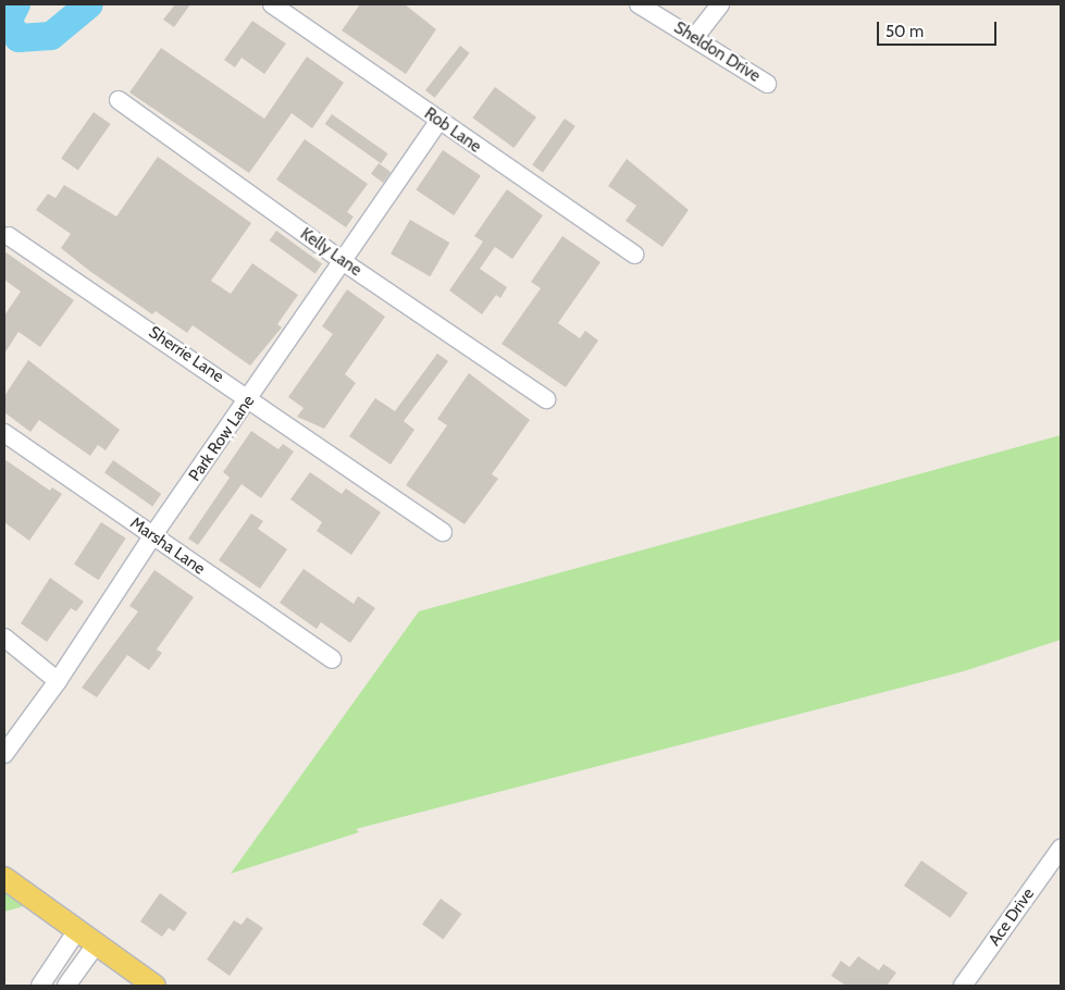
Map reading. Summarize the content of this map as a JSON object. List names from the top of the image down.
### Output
{
  "streets": {
    "street": [
      "Sheldon Drive",
      "Rob Lane",
      "Kelly Lane",
      "Sherrie Lane",
      "Park Row Lane",
      "Marsha Lane",
      "Ace Drive"
    ]
  },
  "crossings": [
    ["Rob Lane", "Park Row Lane"],
    ["Kelly Lane", "Park Row Lane"],
    ["Sherrie Lane", "Park Row Lane"],
    ["Park Row Lane", "Marsha Lane"]
  ],
  "scale_bar": "50 m"
}
